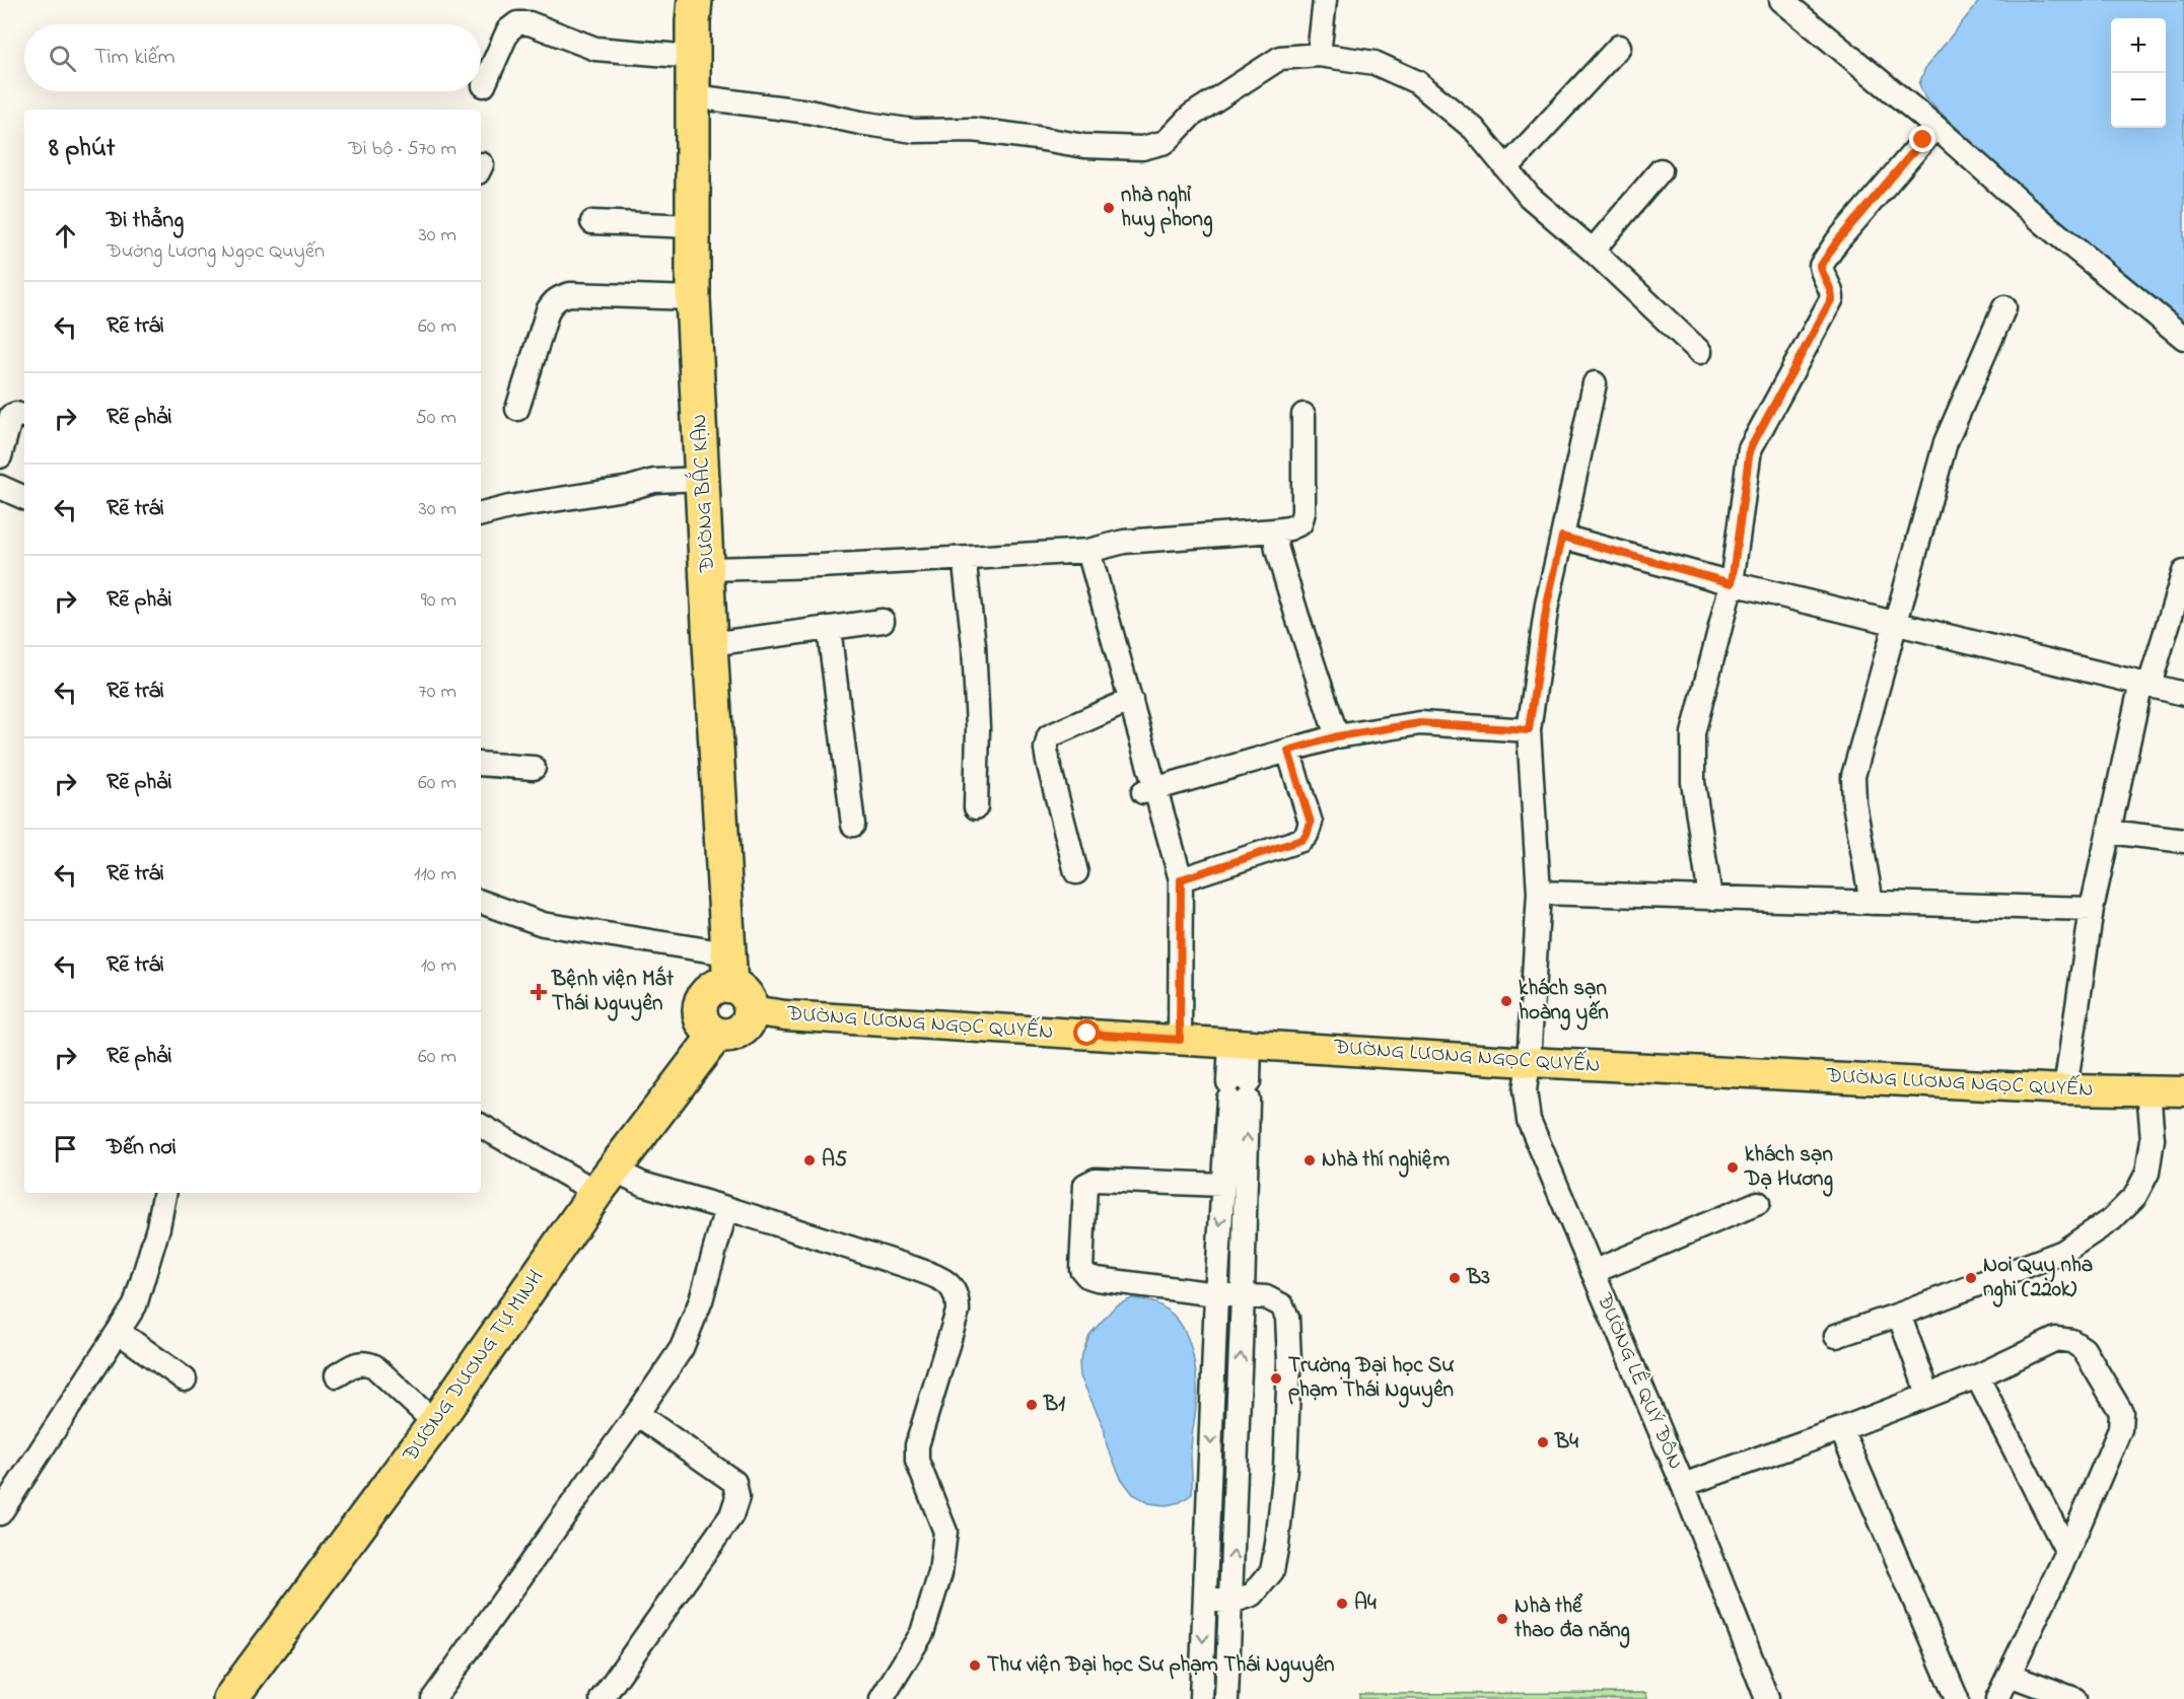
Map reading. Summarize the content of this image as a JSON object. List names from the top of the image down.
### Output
{
  "streets": {
    "highway": ["ĐƯỜNG BẮC KẠN", "ĐƯỜNG DƯƠNG TỰ MINH"],
    "main road": ["ĐƯỜNG LƯƠNG NGỌC QUYẾN"],
    "street": ["ĐƯỜNG LÊ QUÝ ĐÔN"]
  },
  "crossings": [
    ["ĐƯỜNG BẮC KẠN", "ĐƯỜNG LƯƠNG NGỌC QUYẾN"],
    ["ĐƯỜNG BẮC KẠN", "ĐƯỜNG DƯƠNG TỰ MINH"],
    ["ĐƯỜNG LƯƠNG NGỌC QUYẾN", "ĐƯỜNG DƯƠNG TỰ MINH"],
    ["ĐƯỜNG LƯƠNG NGỌC QUYẾN", "ĐƯỜNG LÊ QUÝ ĐÔN"]
  ],
  "places": {
    "other": [
      "nhà nghỉ huy phong",
      "khách sạn hoàng yến",
      "A5",
      "Nhà thí nghiệm",
      "khách sạn Dạ Hương",
      "B3",
      "Noi Quy nha nghi (220k)",
      "Trường Đại học Sư phạm Thái Nguyên",
      "B1",
      "B4",
      "A4",
      "Nhà thể thao đa năng",
      "Thư viện Đại học Sư phạm Thái Nguyên"
    ],
    "health": ["Bệnh viện Mắt Thái Nguyên"]
  },
  "page": {
    "map_buttons": ["+", "−"],
    "search": "Tìm kiếm",
    "heading": ["8 phút", "Đi bộ · 570 m"],
    "list": [
      ["Đi thẳng", "Đường Lương Ngọc Quyến", "30 m"],
      ["Rẽ trái", "60 m"],
      ["Rẽ phải", "50 m"],
      ["Rẽ trái", "30 m"],
      ["Rẽ phải", "90 m"],
      ["Rẽ trái", "70 m"],
      ["Rẽ phải", "60 m"],
      ["Rẽ trái", "110 m"],
      ["Rẽ trái", "10 m"],
      ["Rẽ phải", "60 m"],
      "Đến nơi"
    ]
  }
}
